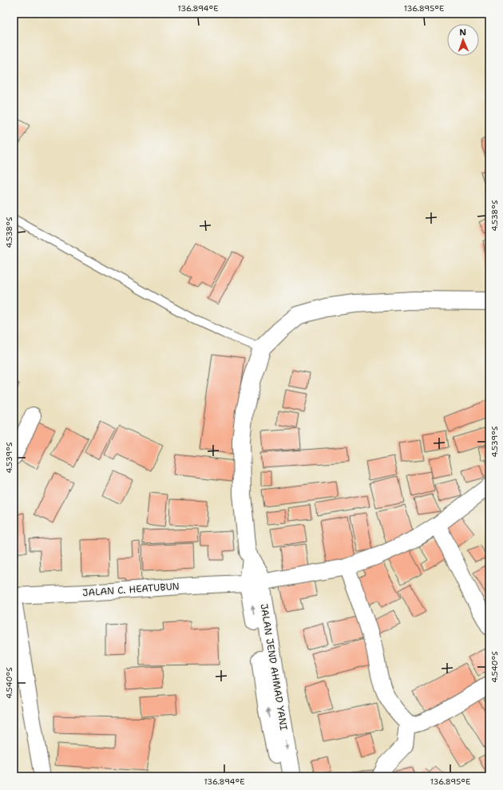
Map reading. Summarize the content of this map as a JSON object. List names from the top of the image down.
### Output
{
  "streets": {
    "main road": ["JALAN JEND AHMAD YANI"],
    "street": ["JALAN C. HEATUBUN"]
  },
  "crossings": [
    ["JALAN C. HEATUBUN", "JALAN JEND AHMAD YANI"]
  ],
  "north": "top",
  "coordinates": [
    "136.894°E",
    "136.895°E",
    "4.538°S",
    "4.539°S",
    "4.540°S"
  ]
}
